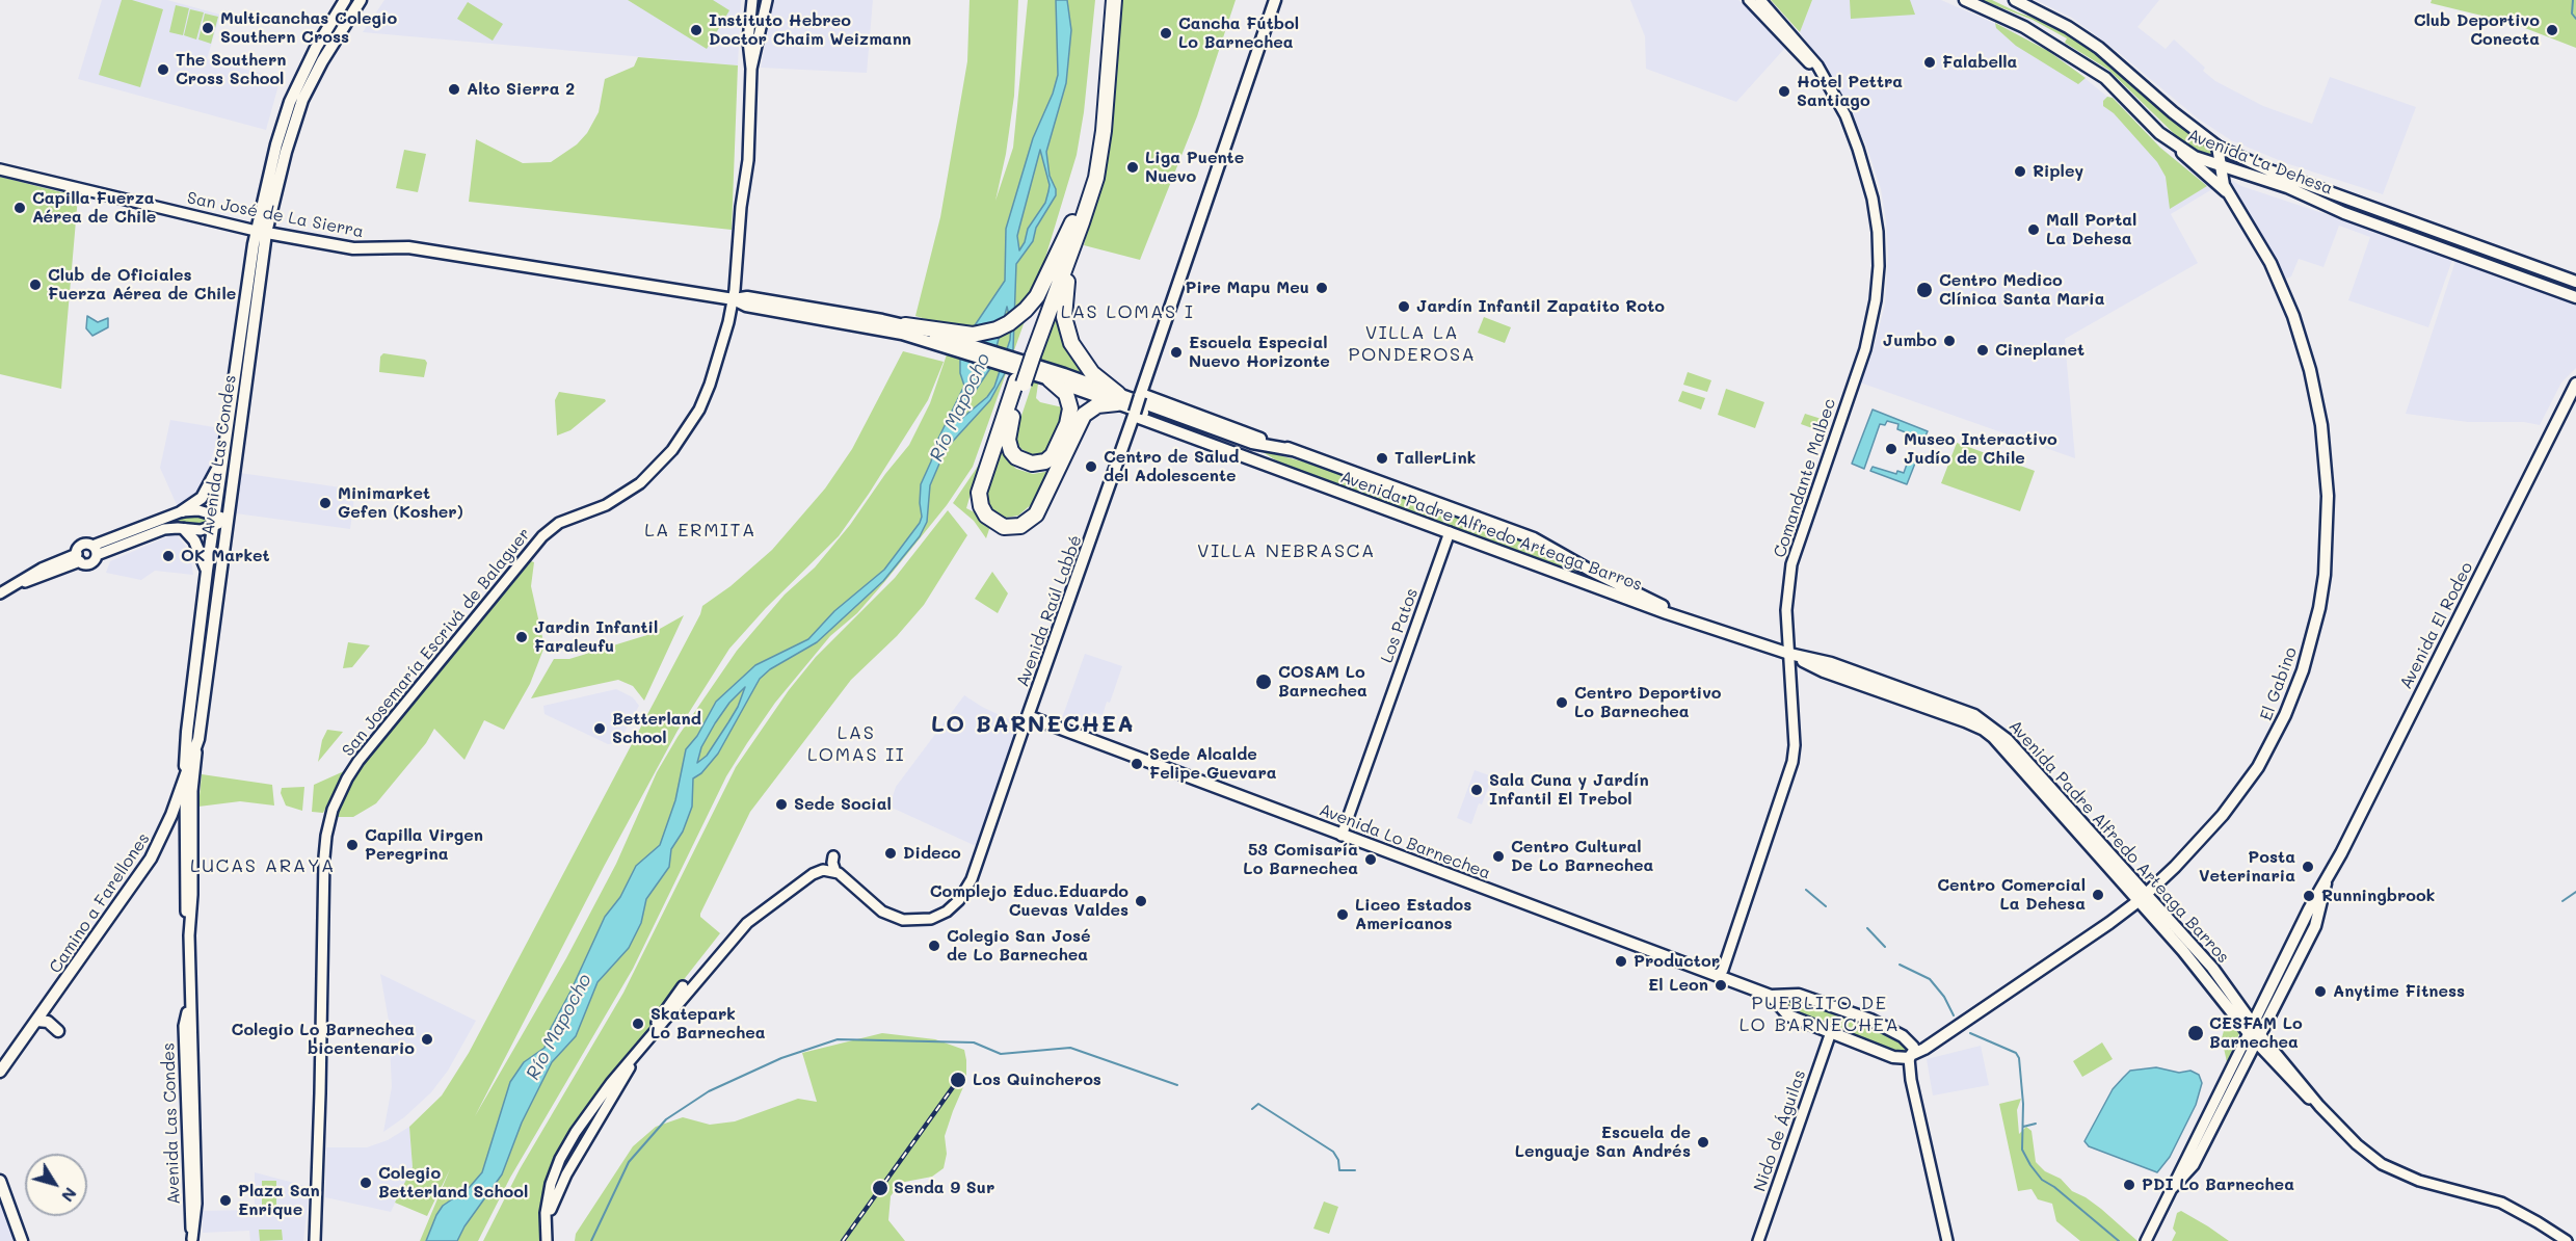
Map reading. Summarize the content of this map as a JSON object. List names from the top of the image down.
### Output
{
  "streets": {
    "main road": [
      "Avenida La Dehesa",
      "San José de La Sierra",
      "Avenida Las Condes",
      "Avenida Padre Alfredo Arteaga Barros",
      "Avenida Raúl Labbé",
      "Avenida El Rodeo",
      "El Gabino",
      "Avenida Lo Barnechea",
      "Camino a Farellones"
    ],
    "street": [
      "Comandante Malbec",
      "Los Patos",
      "San Josemaría Escrivá de Balaguer",
      "Nido de Águilas"
    ]
  },
  "crossings": [
    ["Avenida La Dehesa", "El Gabino"],
    ["San José de La Sierra", "Avenida Las Condes"],
    ["San José de La Sierra", "Avenida Padre Alfredo Arteaga Barros"],
    ["San José de La Sierra", "San Josemaría Escrivá de Balaguer"],
    ["Avenida Las Condes", "Camino a Farellones"],
    ["Comandante Malbec", "Avenida Padre Alfredo Arteaga Barros"],
    ["Comandante Malbec", "Avenida Lo Barnechea"],
    ["Avenida Padre Alfredo Arteaga Barros", "Avenida Raúl Labbé"],
    ["Avenida Padre Alfredo Arteaga Barros", "Los Patos"],
    ["Avenida Padre Alfredo Arteaga Barros", "Avenida El Rodeo"],
    ["Avenida Padre Alfredo Arteaga Barros", "El Gabino"],
    ["Avenida Raúl Labbé", "Avenida Lo Barnechea"],
    ["Los Patos", "Avenida Lo Barnechea"],
    ["El Gabino", "Avenida Lo Barnechea"]
  ],
  "districts": [
    "LAS LOMAS I",
    "VILLA LA PONDEROSA",
    "LA ERMITA",
    "VILLA NEBRASCA",
    "LO BARNECHEA",
    "LAS LOMAS II",
    "LUCAS ARAYA",
    "PUEBLITO DE LO BARNECHEA"
  ],
  "water": ["Río Mapocho"],
  "places": [
    "Multicanchas Colegio Southern Cross",
    "Instituto Hebreo Doctor Chaim Weizmann",
    "Club Deportivo Conecta",
    "Cancha Fútbol Lo Barnechea",
    "Falabella",
    "The Southern Cross School",
    "Alto Sierra 2",
    "Hotel Pettra Santiago",
    "Liga Puente Nuevo",
    "Ripley",
    "Capilla Fuerza Aérea de Chile",
    "Mall Portal La Dehesa",
    "Club de Oficiales Fuerza Aérea de Chile",
    "Pire Mapu Meu",
    "Centro Medico Clínica Santa Maria",
    "Jardín Infantil Zapatito Roto",
    "Jumbo",
    "Cineplanet",
    "Escuela Especial Nuevo Horizonte",
    "Museo Interactivo Judío de Chile",
    "TallerLink",
    "Centro de Salud del Adolescente",
    "Minimarket Gefen (Kosher)",
    "OK Market",
    "Jardin Infantil Faraleufu",
    "COSAM Lo Barnechea",
    "Centro Deportivo Lo Barnechea",
    "Betterland School",
    "Sede Alcalde Felipe Guevara",
    "Sala Cuna y Jardín Infantil El Trebol",
    "Sede Social",
    "Capilla Virgen Peregrina",
    "Dideco",
    "Centro Cultural De Lo Barnechea",
    "53 Comisaría Lo Barnechea",
    "Posta Veterinaria",
    "Centro Comercial La Dehesa",
    "Runningbrook",
    "Complejo Educ.Eduardo Cuevas Valdes",
    "Liceo Estados Americanos",
    "Colegio San José de Lo Barnechea",
    "Productor",
    "El Leon",
    "Anytime Fitness",
    "Skatepark Lo Barnechea",
    "CESFAM Lo Barnechea",
    "Colegio Lo Barnechea bicentenario",
    "Los Quincheros",
    "Escuela de Lenguaje San Andrés",
    "Colegio Betterland School",
    "PDI Lo Barnechea",
    "Senda 9 Sur",
    "Plaza San Enrique"
  ],
  "north": "bottom right"
}
